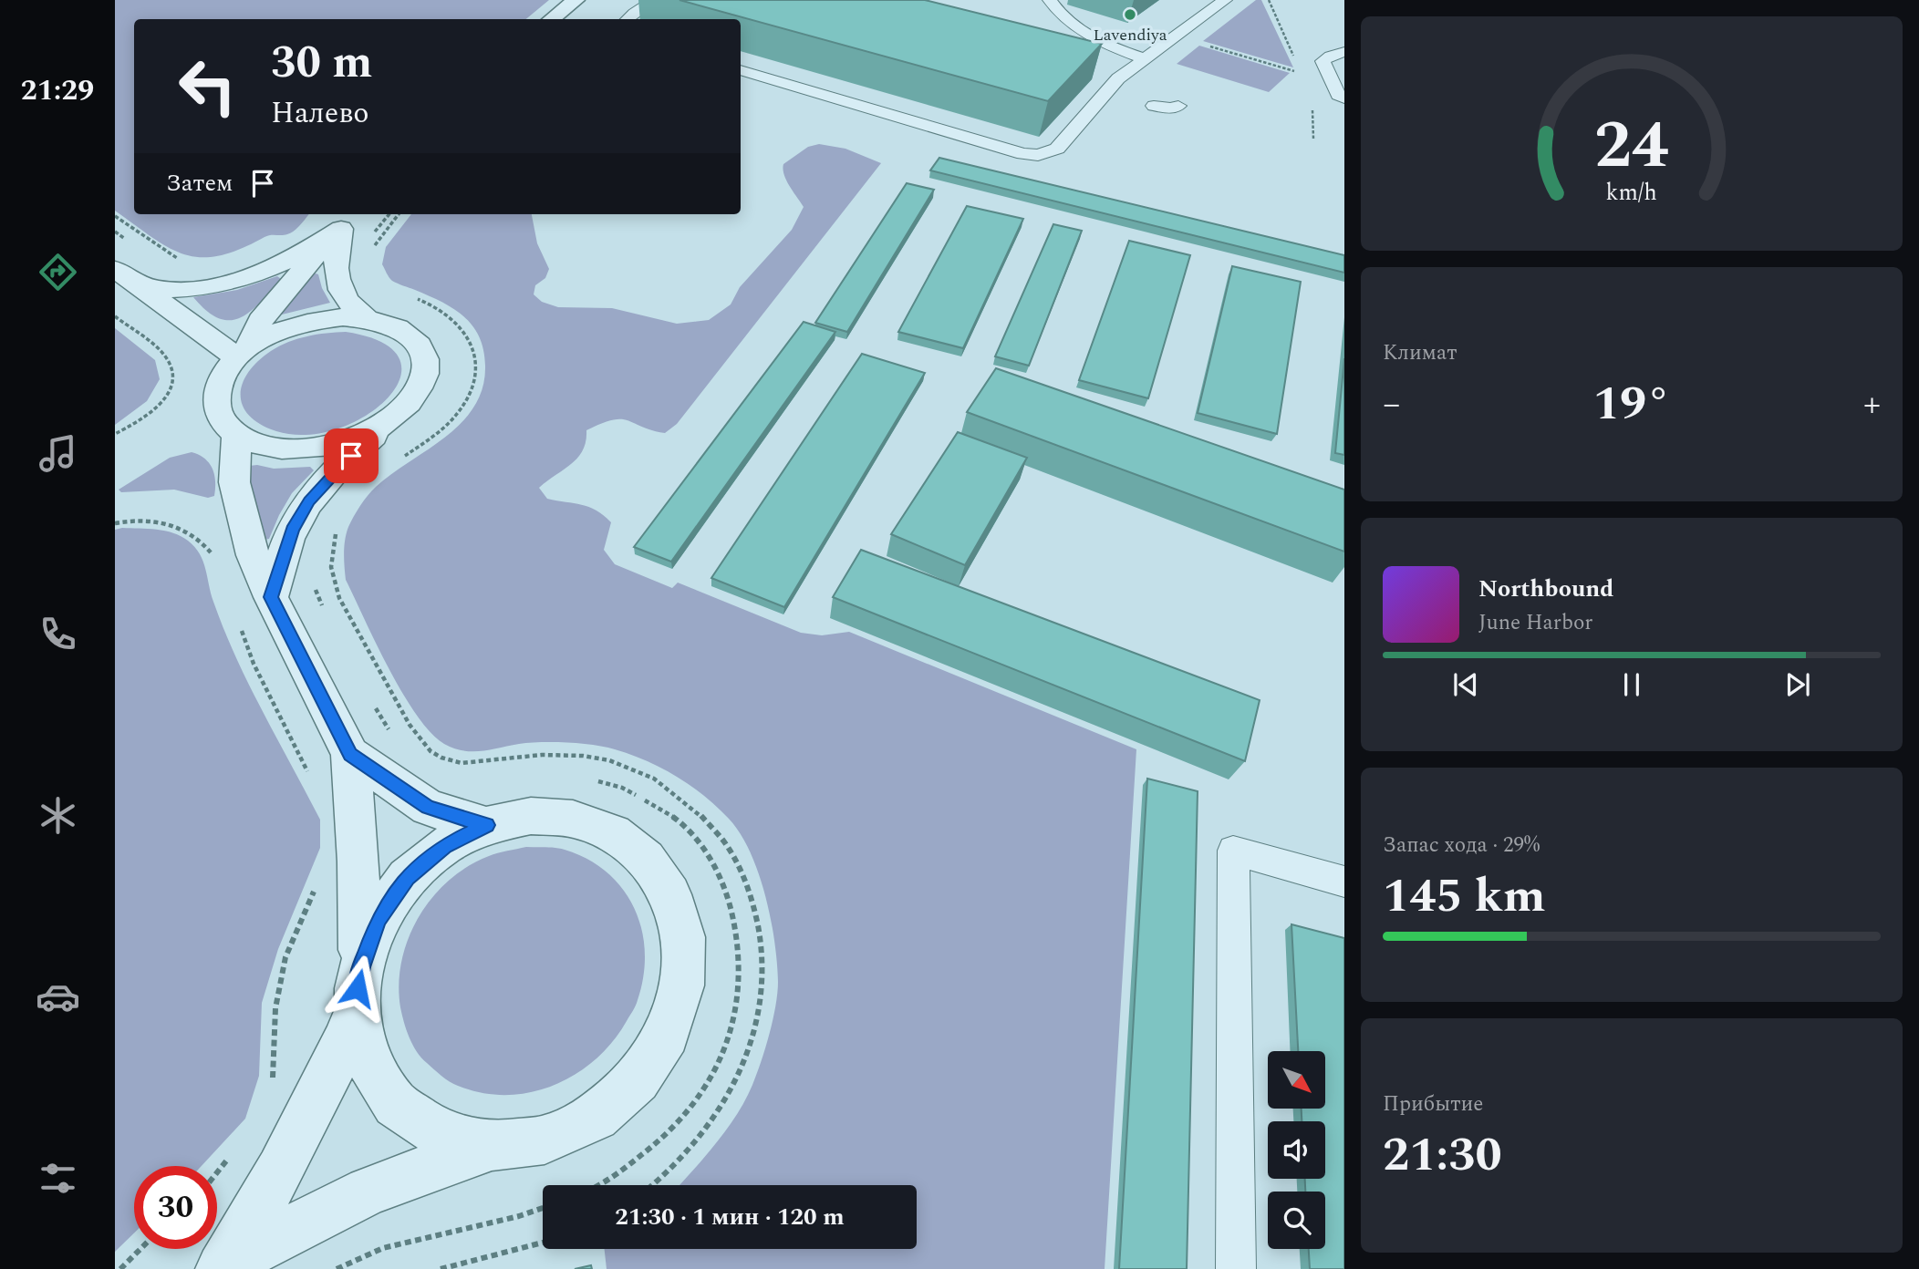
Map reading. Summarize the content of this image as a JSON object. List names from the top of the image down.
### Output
{
  "places": ["Lavendiya"],
  "north": "bottom right",
  "page": {
    "tabs": "21:29",
    "turn": ["30 m", "Налево"],
    "then": "Затем",
    "tile": [
      "Климат",
      ["Запас хода · 29%", "145 km"],
      ["Прибытие", "21:30"]
    ],
    "heat": ["−", "19°", "+"],
    "song": ["Northbound", "June Harbor"],
    "limit": "30",
    "trip": "21:30 · 1 мин · 120 m",
    "gauge": ["24", "km/h"]
  }
}
